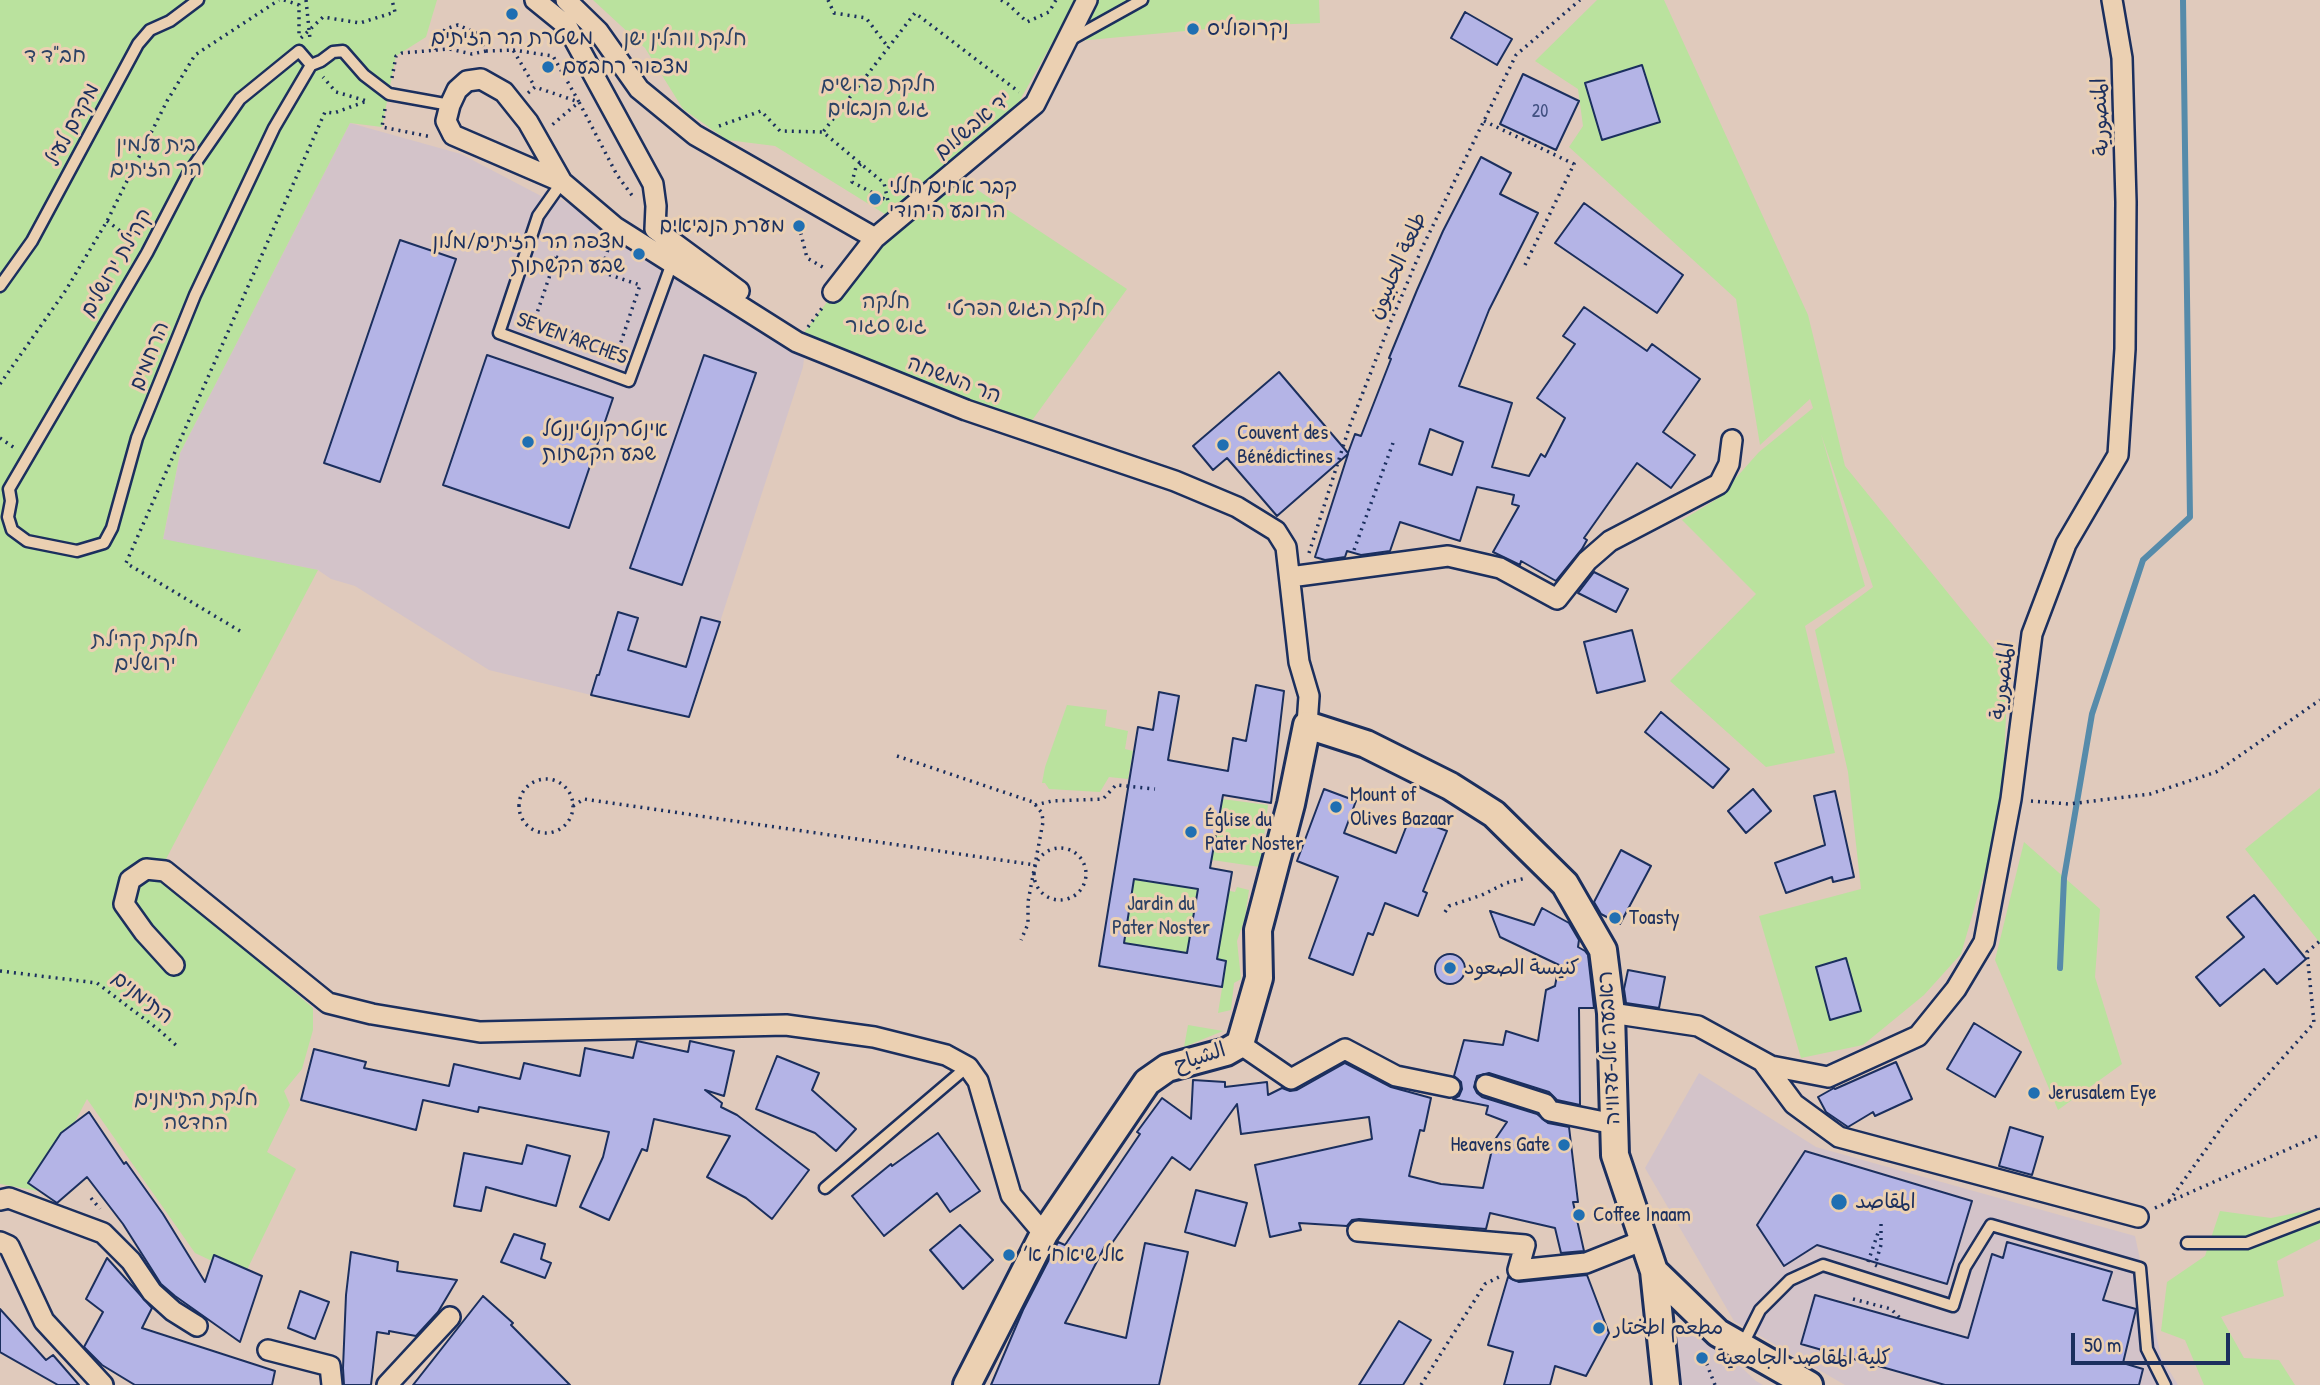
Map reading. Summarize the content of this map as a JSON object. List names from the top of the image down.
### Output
{
  "streets": {
    "street": [
      "المنصورية",
      "יד אבשלום",
      "הר המשחה",
      "ראבעה אל-עדוויה",
      "الشياح"
    ],
    "lane": [
      "מקדם לעיל",
      "קהילת ירושלים",
      "SEVEN ARCHES",
      "הרחמים"
    ],
    "path": ["طلعة الحلبيون", "התימנים"]
  },
  "crossings": [
    ["المنصورية", "ראבעה אל-עדוויה"],
    ["קהילת ירושלים", "הרחמים"],
    ["طلعة الحلبيون", "הר המשחה"],
    ["SEVEN ARCHES", "הר המשחה"],
    ["ראבעה אל-עדוויה", "الشياح"]
  ],
  "parks": [
    "חלקת ווהלין ישן",
    "חב\"ד ד",
    "חלקת פרושים גוש הנבאים",
    "בית עלמין הר הזיתים",
    "חלקה גוש סגור",
    "חלקת הגוש הפרטי",
    "חלקת קהילת ירושלים",
    "Jardin du Pater Noster",
    "חלקת התימנים החדשה"
  ],
  "places": [
    "משטרת הר הזיתים",
    "נקרופוליס",
    "מצפור רחבעם",
    "קבר אחים חללי הרובע היהודי",
    "מערת הנביאים",
    "מצפה הר הזיתים/מלון שבע הקשתות",
    "אינטרקונטיננטל שבע הקשתות",
    "Couvent des Bénédictines",
    "Mount of Olives Bazaar",
    "Église du Pater Noster",
    "Toasty",
    "كنيسة الصعود",
    "Jerusalem Eye",
    "Heavens Gate",
    "المقاصد",
    "Coffee Inaam",
    "אל שיאח׳ א׳",
    "مطعم اطختار",
    "كلية المقاصد الجامعية"
  ],
  "house_numbers": ["20"],
  "scale_bar": "50 m"
}
